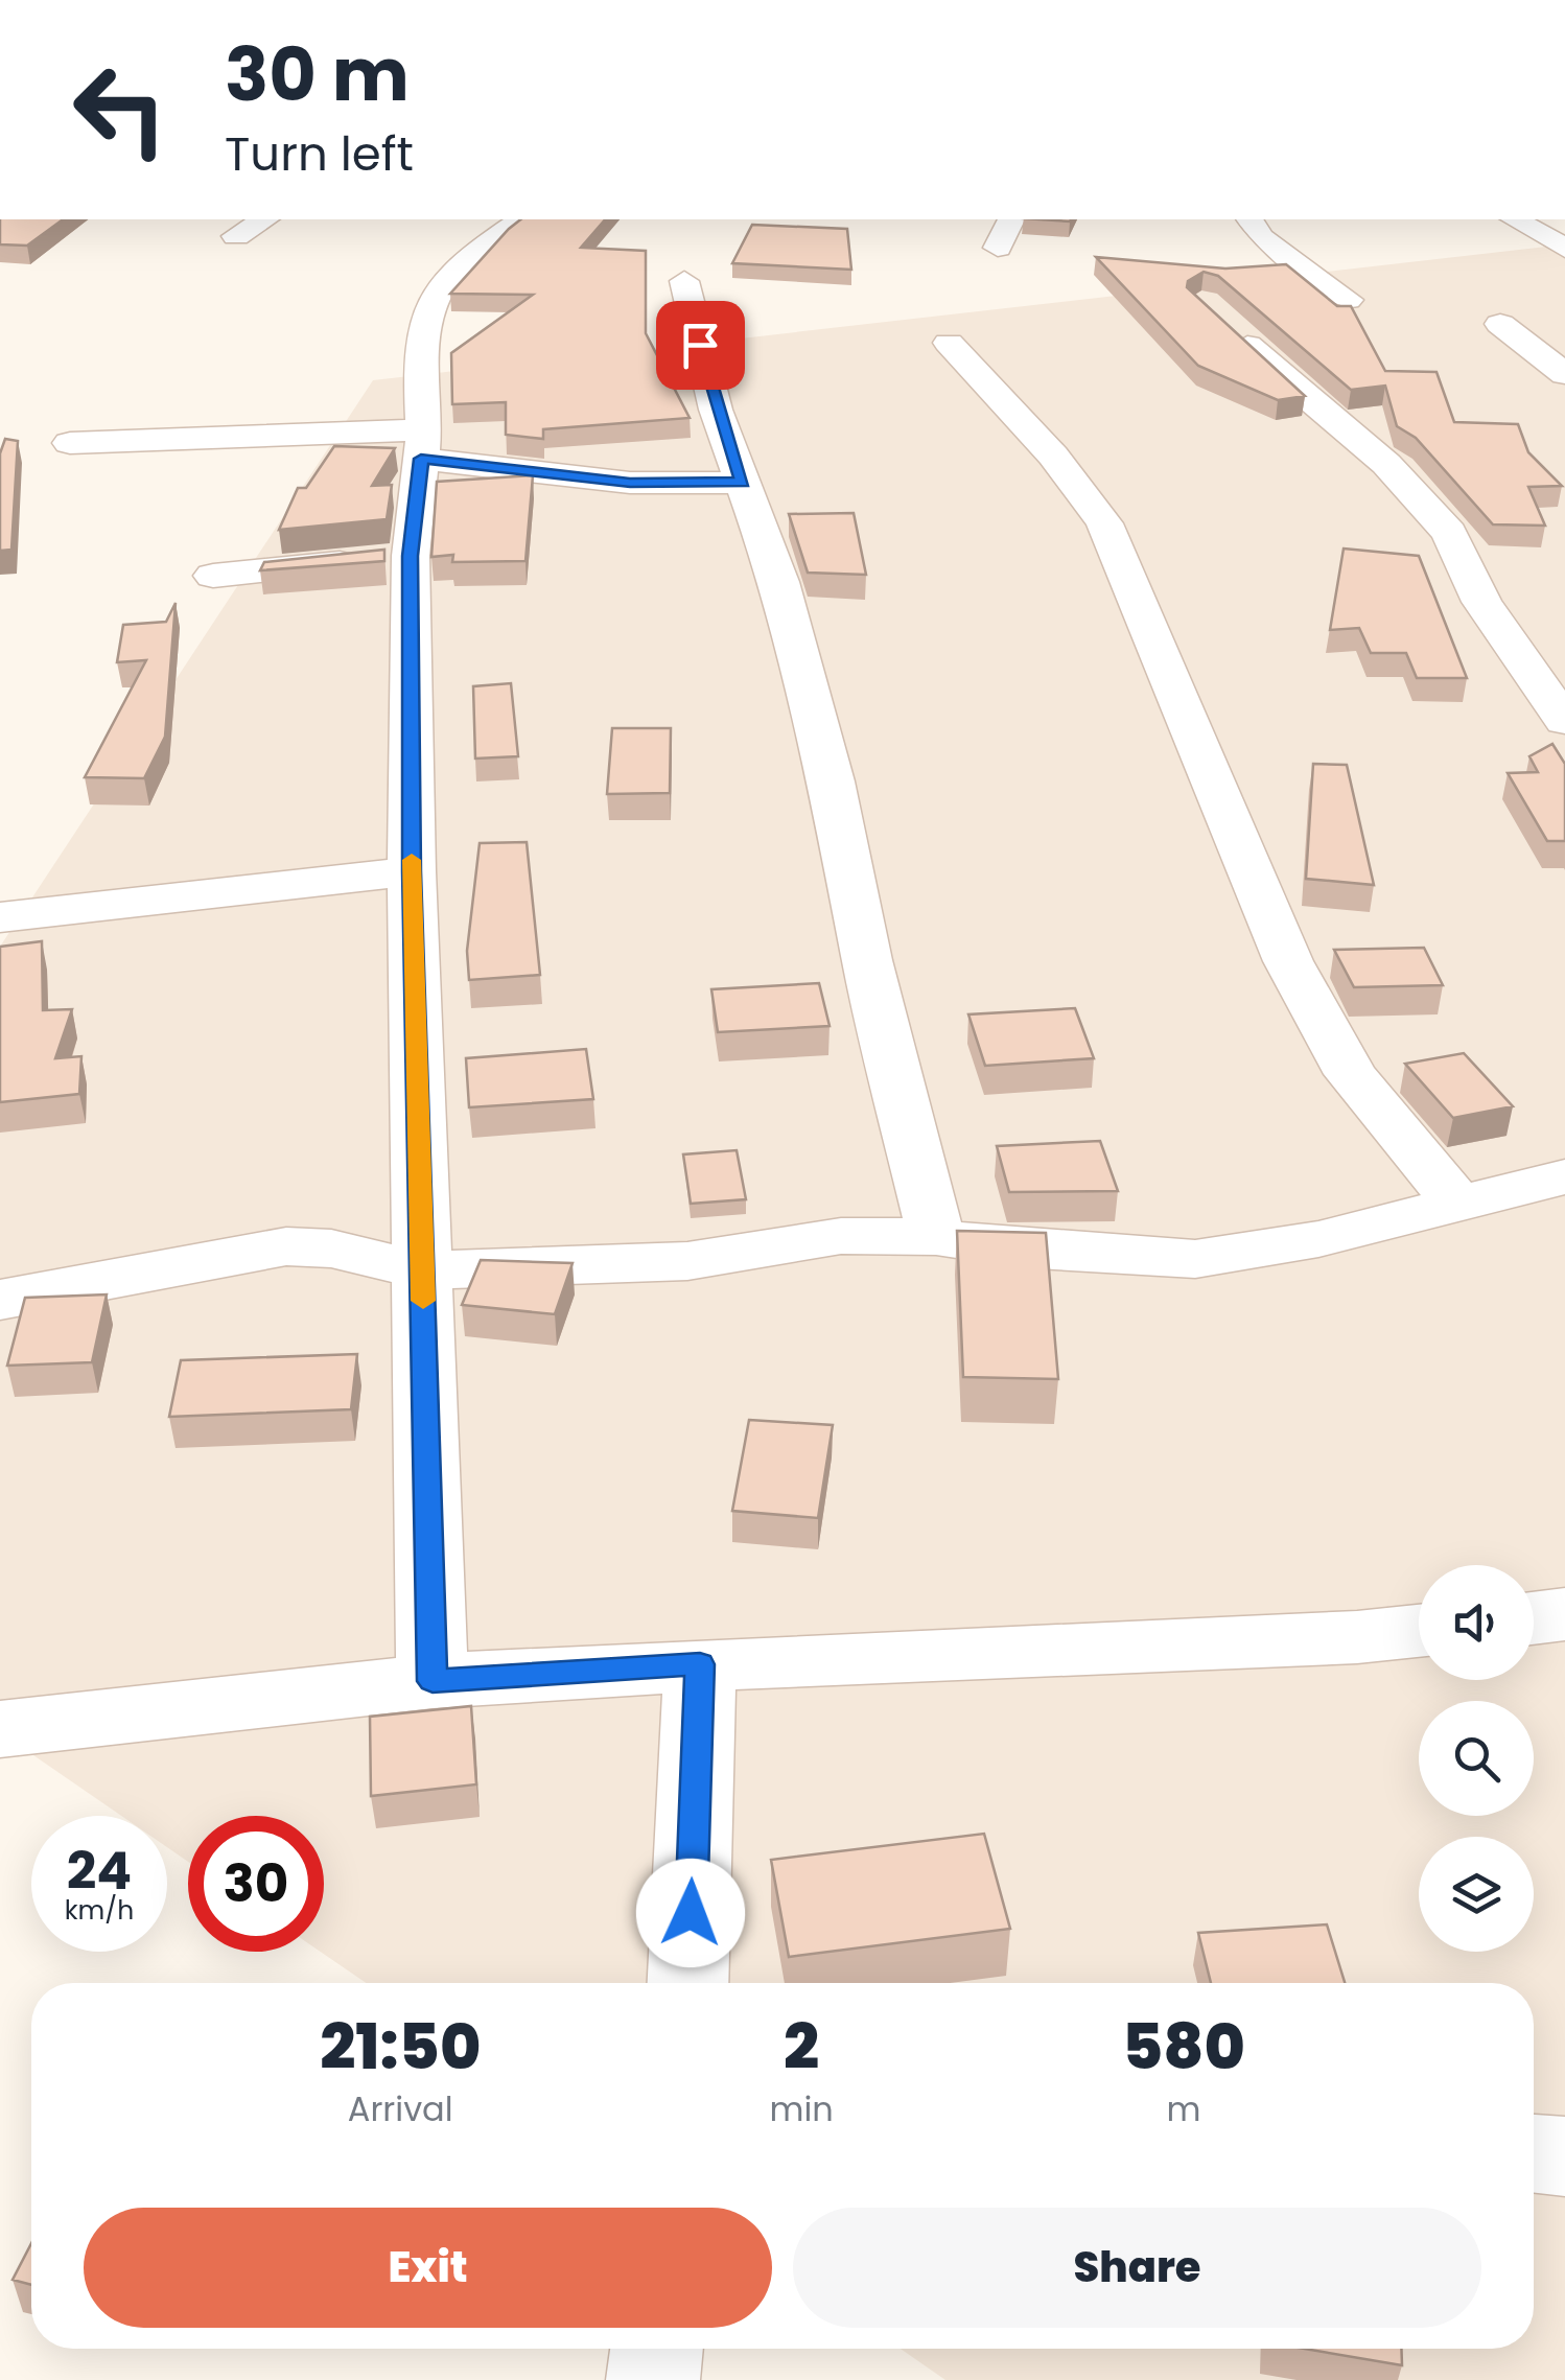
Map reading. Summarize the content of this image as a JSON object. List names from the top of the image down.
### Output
{
  "page": {
    "turn": ["30 m", "Turn left"],
    "speed": "24 km/h",
    "limit": "30",
    "eta": [
      "21:50",
      "Arrival",
      "2",
      "min",
      "580",
      "m"
    ],
    "buttons": ["Exit", "Share"]
  }
}
